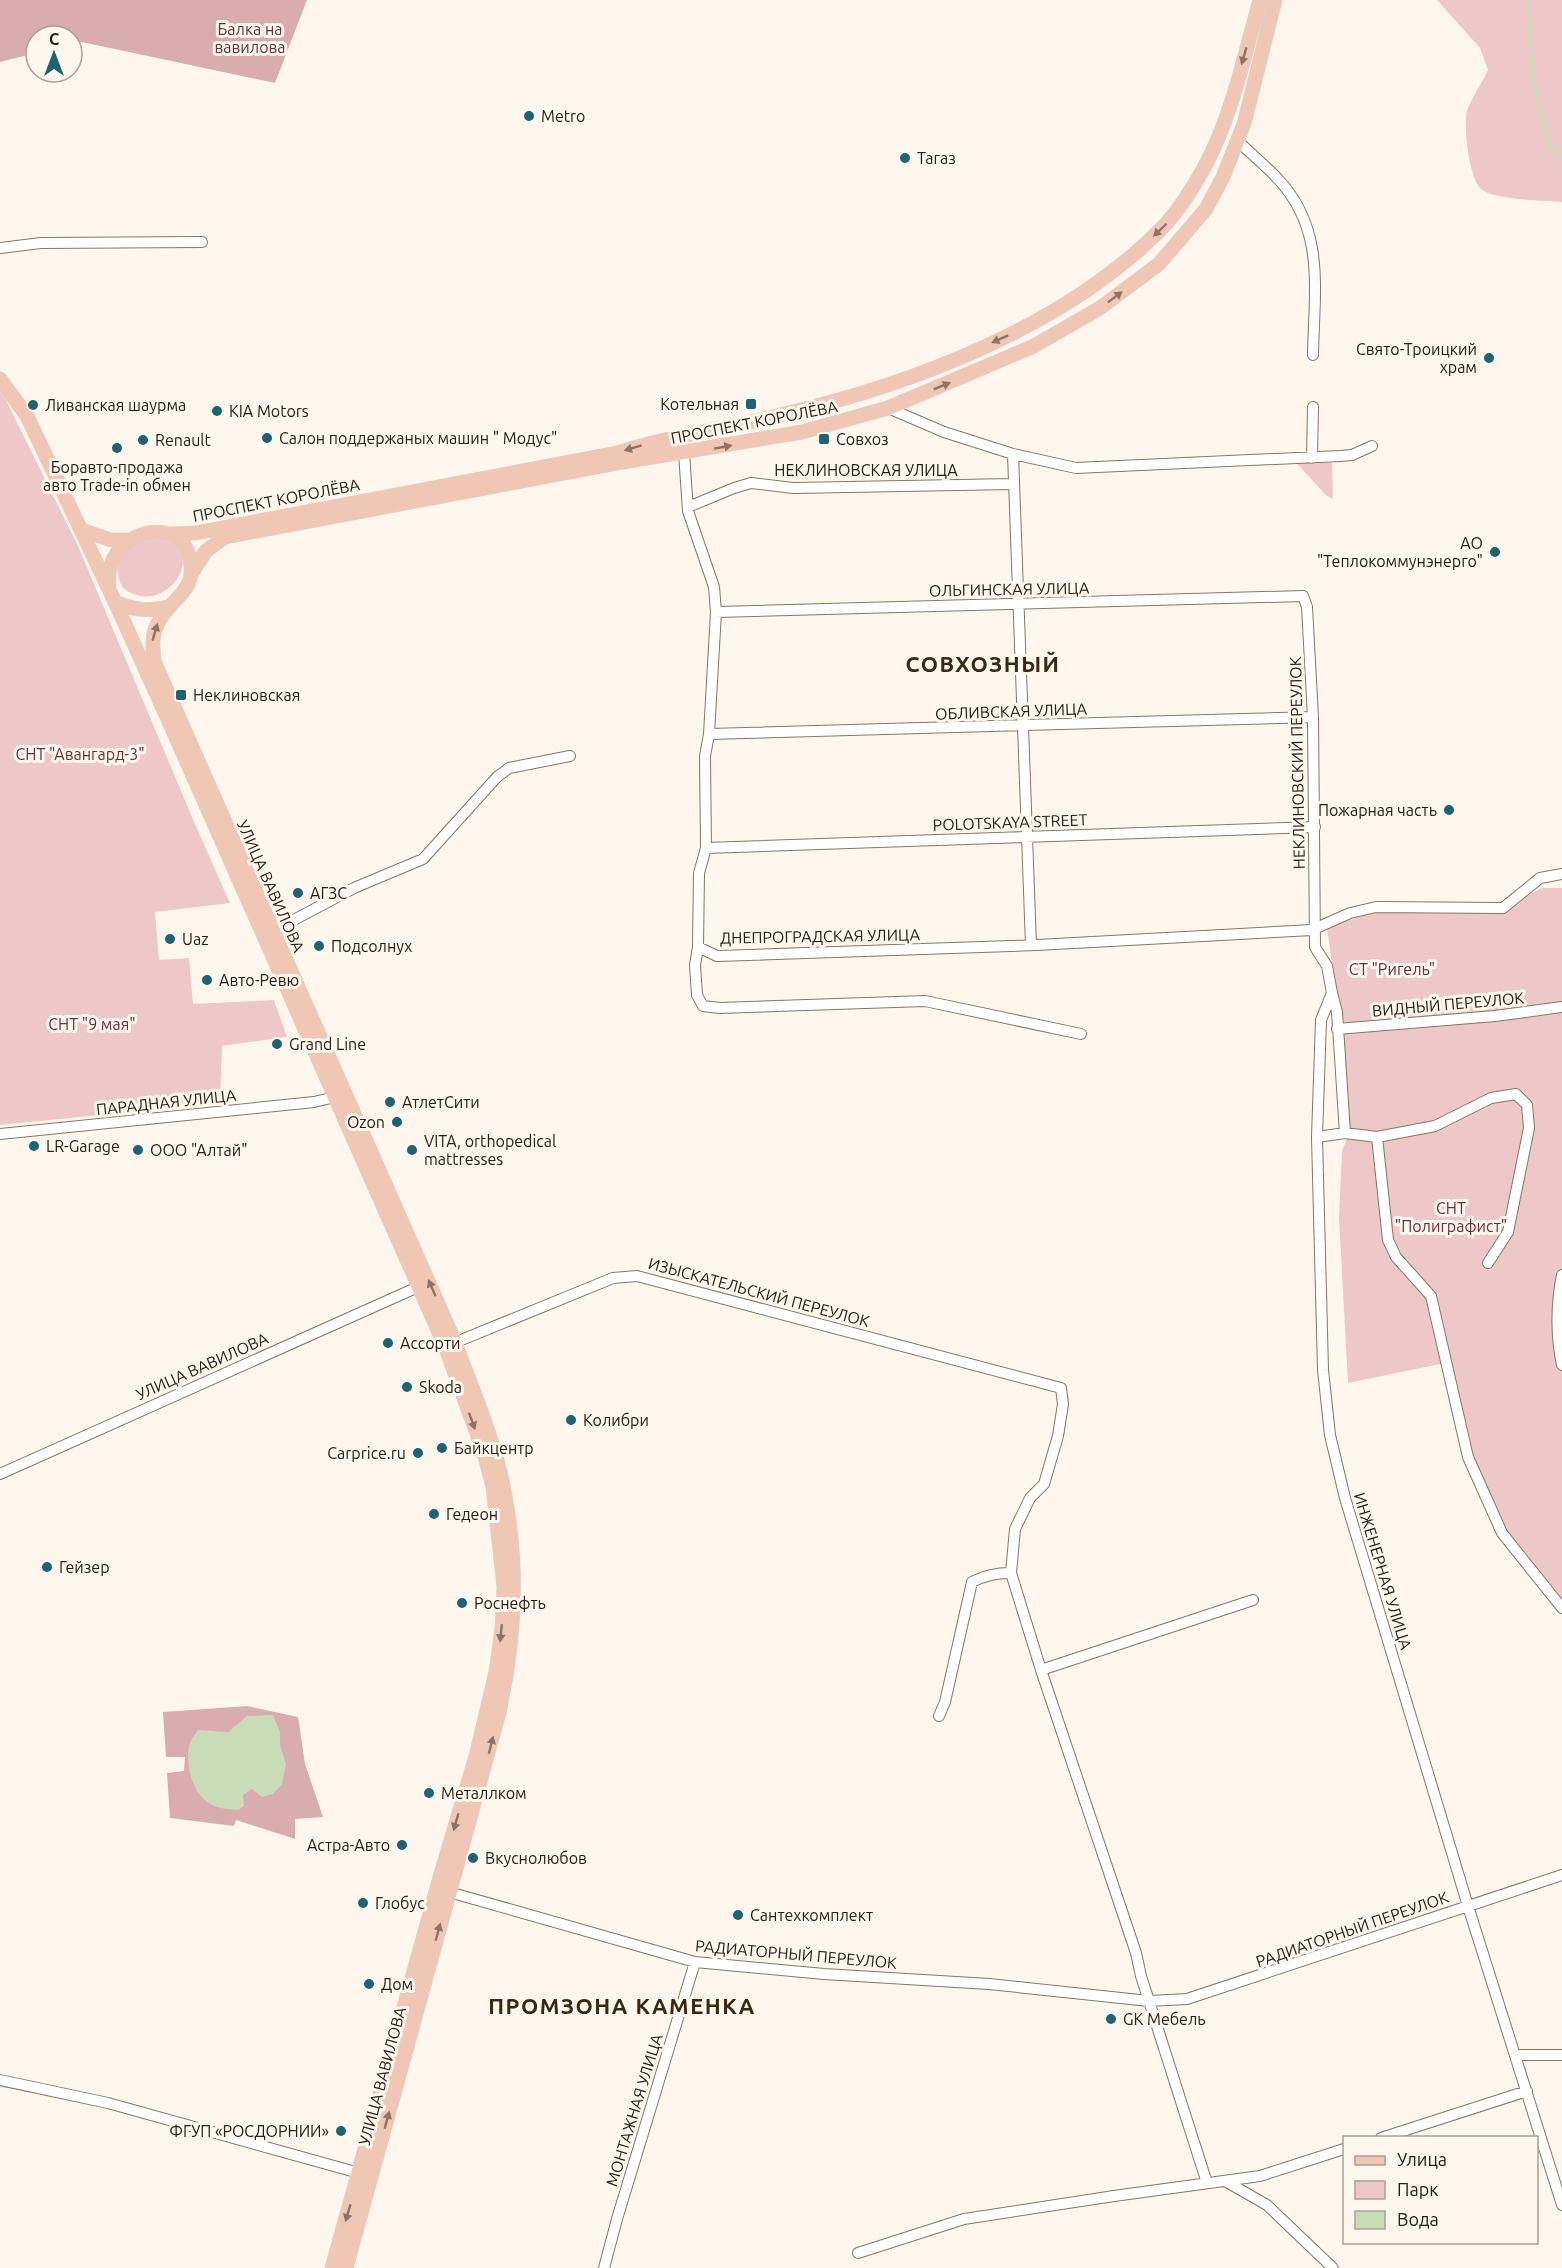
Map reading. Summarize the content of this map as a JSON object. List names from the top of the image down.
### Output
{
  "streets": {
    "main road": ["ПРОСПЕКТ КОРОЛЁВА", "УЛИЦА ВАВИЛОВА"],
    "street": [
      "НЕКЛИНОВСКАЯ УЛИЦА",
      "ОЛЬГИНСКАЯ УЛИЦА",
      "ОБЛИВСКАЯ УЛИЦА",
      "НЕКЛИНОВСКИЙ ПЕРЕУЛОК",
      "POLOTSKAYA STREET",
      "ДНЕПРОГРАДСКАЯ УЛИЦА",
      "ВИДНЫЙ ПЕРЕУЛОК",
      "ПАРАДНАЯ УЛИЦА",
      "ИЗЫСКАТЕЛЬСКИЙ ПЕРЕУЛОК",
      "ИНЖЕНЕРНАЯ УЛИЦА",
      "РАДИАТОРНЫЙ ПЕРЕУЛОК",
      "МОНТАЖНАЯ УЛИЦА"
    ]
  },
  "crossings": [
    ["ПРОСПЕКТ КОРОЛЁВА", "НЕКЛИНОВСКАЯ УЛИЦА"],
    ["ПРОСПЕКТ КОРОЛЁВА", "УЛИЦА ВАВИЛОВА"],
    ["ОЛЬГИНСКАЯ УЛИЦА", "НЕКЛИНОВСКИЙ ПЕРЕУЛОК"],
    ["ОБЛИВСКАЯ УЛИЦА", "НЕКЛИНОВСКИЙ ПЕРЕУЛОК"],
    ["НЕКЛИНОВСКИЙ ПЕРЕУЛОК", "POLOTSKAYA STREET"],
    ["НЕКЛИНОВСКИЙ ПЕРЕУЛОК", "ДНЕПРОГРАДСКАЯ УЛИЦА"],
    ["УЛИЦА ВАВИЛОВА", "ПАРАДНАЯ УЛИЦА"],
    ["УЛИЦА ВАВИЛОВА", "ИЗЫСКАТЕЛЬСКИЙ ПЕРЕУЛОК"],
    ["УЛИЦА ВАВИЛОВА", "РАДИАТОРНЫЙ ПЕРЕУЛОК"],
    ["ИНЖЕНЕРНАЯ УЛИЦА", "РАДИАТОРНЫЙ ПЕРЕУЛОК"],
    ["РАДИАТОРНЫЙ ПЕРЕУЛОК", "МОНТАЖНАЯ УЛИЦА"]
  ],
  "districts": ["СОВХОЗНЫЙ", "ПРОМЗОНА КАМЕНКА"],
  "parks": [
    "Балка на вавилова",
    "СНТ \"Авангард-3\"",
    "СТ \"Ригель\"",
    "СНТ \"9 мая\"",
    "СНТ \"Полиграфист\""
  ],
  "places": {
    "other": [
      "Metro",
      "Тагаз",
      "Свято-Троицкий храм",
      "Ливанская шаурма",
      "KIA Motors",
      "Салон поддержаных машин \" Модус\"",
      "Renault",
      "Боравто-продажа авто Trade-in обмен",
      "АО \"Теплокоммунэнерго\"",
      "Пожарная часть",
      "АГЗС",
      "Uaz",
      "Подсолнух",
      "Авто-Ревю",
      "Grand Line",
      "АтлетСити",
      "Ozon",
      "LR-Garage",
      "ООО \"Алтай\"",
      "VITA, orthopedical mattresses",
      "Ассорти",
      "Skoda",
      "Колибри",
      "Байкцентр",
      "Carprice.ru",
      "Гедеон",
      "Гейзер",
      "Роснефть",
      "Металлком",
      "Астра-Авто",
      "Вкуснолюбов",
      "Глобус",
      "Сантехкомплект",
      "Дом",
      "GK Мебель",
      "ФГУП «РОСДОРНИИ»"
    ],
    "transit": ["Котельная", "Совхоз", "Неклиновская"]
  },
  "legend": ["Улица", "Парк", "Вода"],
  "north": "top"
}
